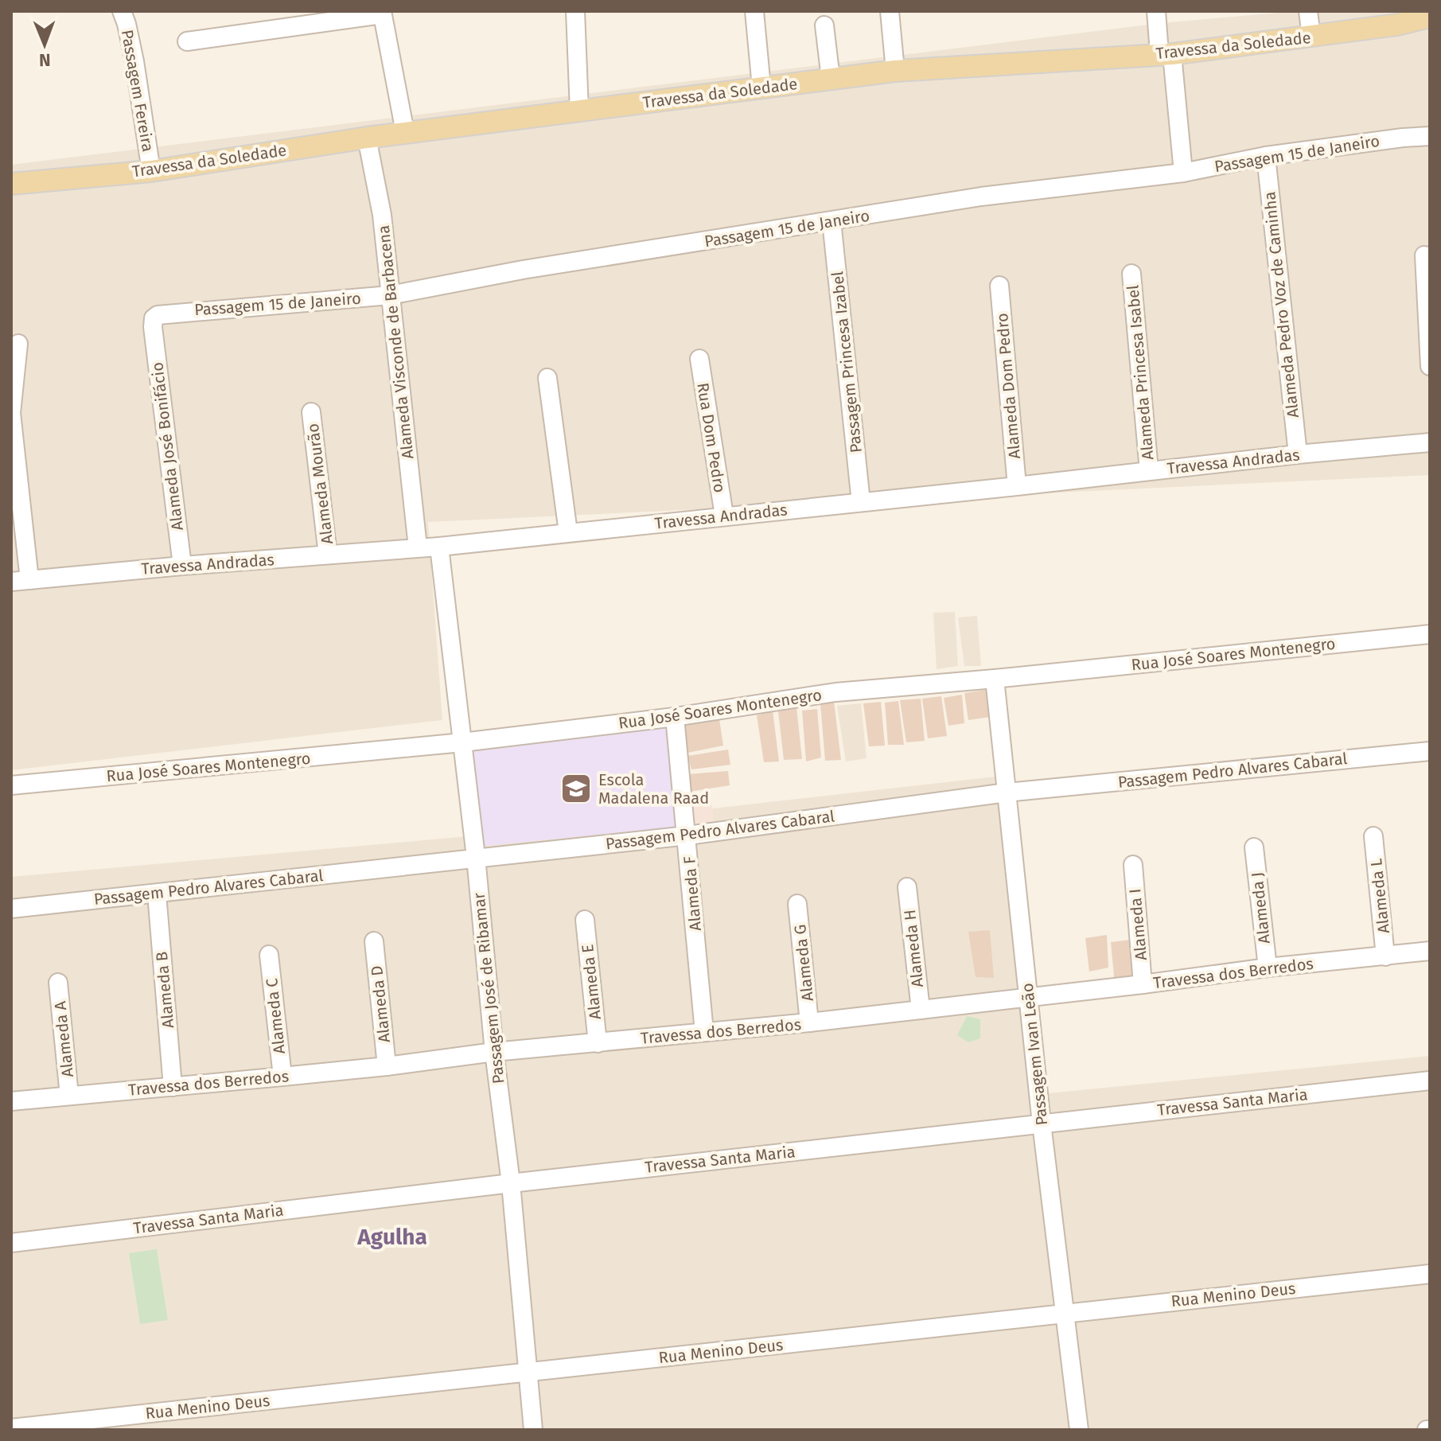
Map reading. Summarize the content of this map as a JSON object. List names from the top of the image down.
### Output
{
  "streets": {
    "main road": ["Travessa da Soledade"],
    "street": [
      "Passagem Fereira",
      "Passagem 15 de Janeiro",
      "Alameda Pedro Voz de Caminha",
      "Alameda Visconde de Barbacena",
      "Passagem Princesa Izabel",
      "Alameda Princesa Isabel",
      "Alameda Dom Pedro",
      "Rua Dom Pedro",
      "Alameda José Bonifácio",
      "Travessa Andradas",
      "Alameda Mourão",
      "Rua José Soares Montenegro",
      "Passagem Pedro Alvares Cabaral",
      "Alameda F",
      "Alameda L",
      "Alameda J",
      "Alameda I",
      "Alameda H",
      "Alameda G",
      "Travessa dos Berredos",
      "Alameda E",
      "Passagem José de Ribamar",
      "Alameda B",
      "Alameda D",
      "Alameda C",
      "Alameda A",
      "Passagem Ivan Leão",
      "Travessa Santa Maria",
      "Rua Menino Deus"
    ]
  },
  "crossings": [
    ["Travessa da Soledade", "Passagem Fereira"],
    ["Travessa da Soledade", "Alameda Visconde de Barbacena"],
    ["Passagem 15 de Janeiro", "Alameda Pedro Voz de Caminha"],
    ["Passagem 15 de Janeiro", "Alameda Visconde de Barbacena"],
    ["Passagem 15 de Janeiro", "Passagem Princesa Izabel"],
    ["Passagem 15 de Janeiro", "Alameda José Bonifácio"],
    ["Alameda Pedro Voz de Caminha", "Travessa Andradas"],
    ["Alameda Visconde de Barbacena", "Travessa Andradas"],
    ["Passagem Princesa Izabel", "Travessa Andradas"],
    ["Alameda Princesa Isabel", "Travessa Andradas"],
    ["Alameda Dom Pedro", "Travessa Andradas"],
    ["Rua Dom Pedro", "Travessa Andradas"],
    ["Alameda José Bonifácio", "Travessa Andradas"],
    ["Travessa Andradas", "Alameda Mourão"],
    ["Travessa Andradas", "Passagem José de Ribamar"],
    ["Rua José Soares Montenegro", "Alameda F"],
    ["Rua José Soares Montenegro", "Passagem José de Ribamar"],
    ["Rua José Soares Montenegro", "Passagem Ivan Leão"],
    ["Passagem Pedro Alvares Cabaral", "Alameda F"],
    ["Passagem Pedro Alvares Cabaral", "Passagem José de Ribamar"],
    ["Passagem Pedro Alvares Cabaral", "Alameda B"],
    ["Passagem Pedro Alvares Cabaral", "Passagem Ivan Leão"],
    ["Alameda F", "Travessa dos Berredos"],
    ["Alameda L", "Travessa dos Berredos"],
    ["Alameda J", "Travessa dos Berredos"],
    ["Alameda I", "Travessa dos Berredos"],
    ["Alameda H", "Travessa dos Berredos"],
    ["Alameda G", "Travessa dos Berredos"],
    ["Travessa dos Berredos", "Alameda E"],
    ["Travessa dos Berredos", "Passagem José de Ribamar"],
    ["Travessa dos Berredos", "Alameda B"],
    ["Travessa dos Berredos", "Alameda D"],
    ["Travessa dos Berredos", "Alameda C"],
    ["Travessa dos Berredos", "Alameda A"],
    ["Travessa dos Berredos", "Passagem Ivan Leão"],
    ["Passagem José de Ribamar", "Travessa Santa Maria"],
    ["Passagem José de Ribamar", "Rua Menino Deus"],
    ["Passagem Ivan Leão", "Travessa Santa Maria"],
    ["Passagem Ivan Leão", "Rua Menino Deus"]
  ],
  "districts": ["Agulha"],
  "places": {
    "school or university": ["Escola Madalena Raad"]
  },
  "north": "bottom"
}
